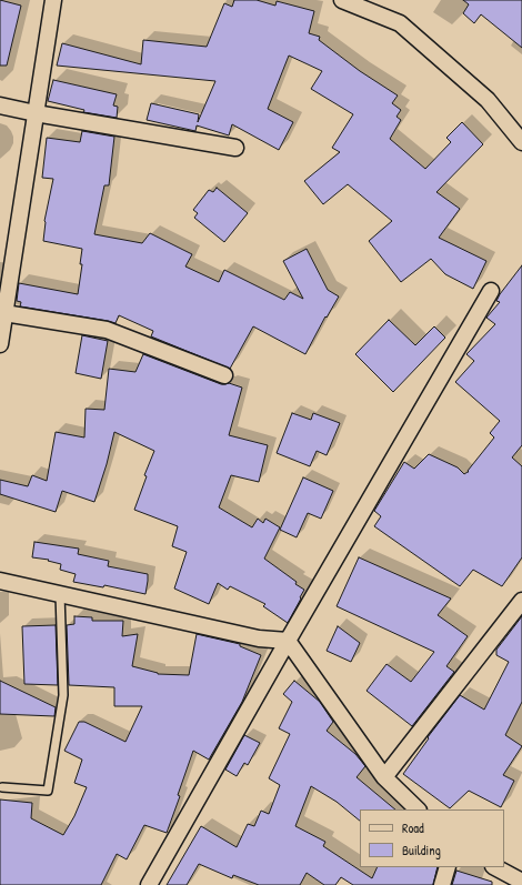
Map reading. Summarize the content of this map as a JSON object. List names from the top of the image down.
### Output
{
  "legend": ["Road", "Building"]
}
